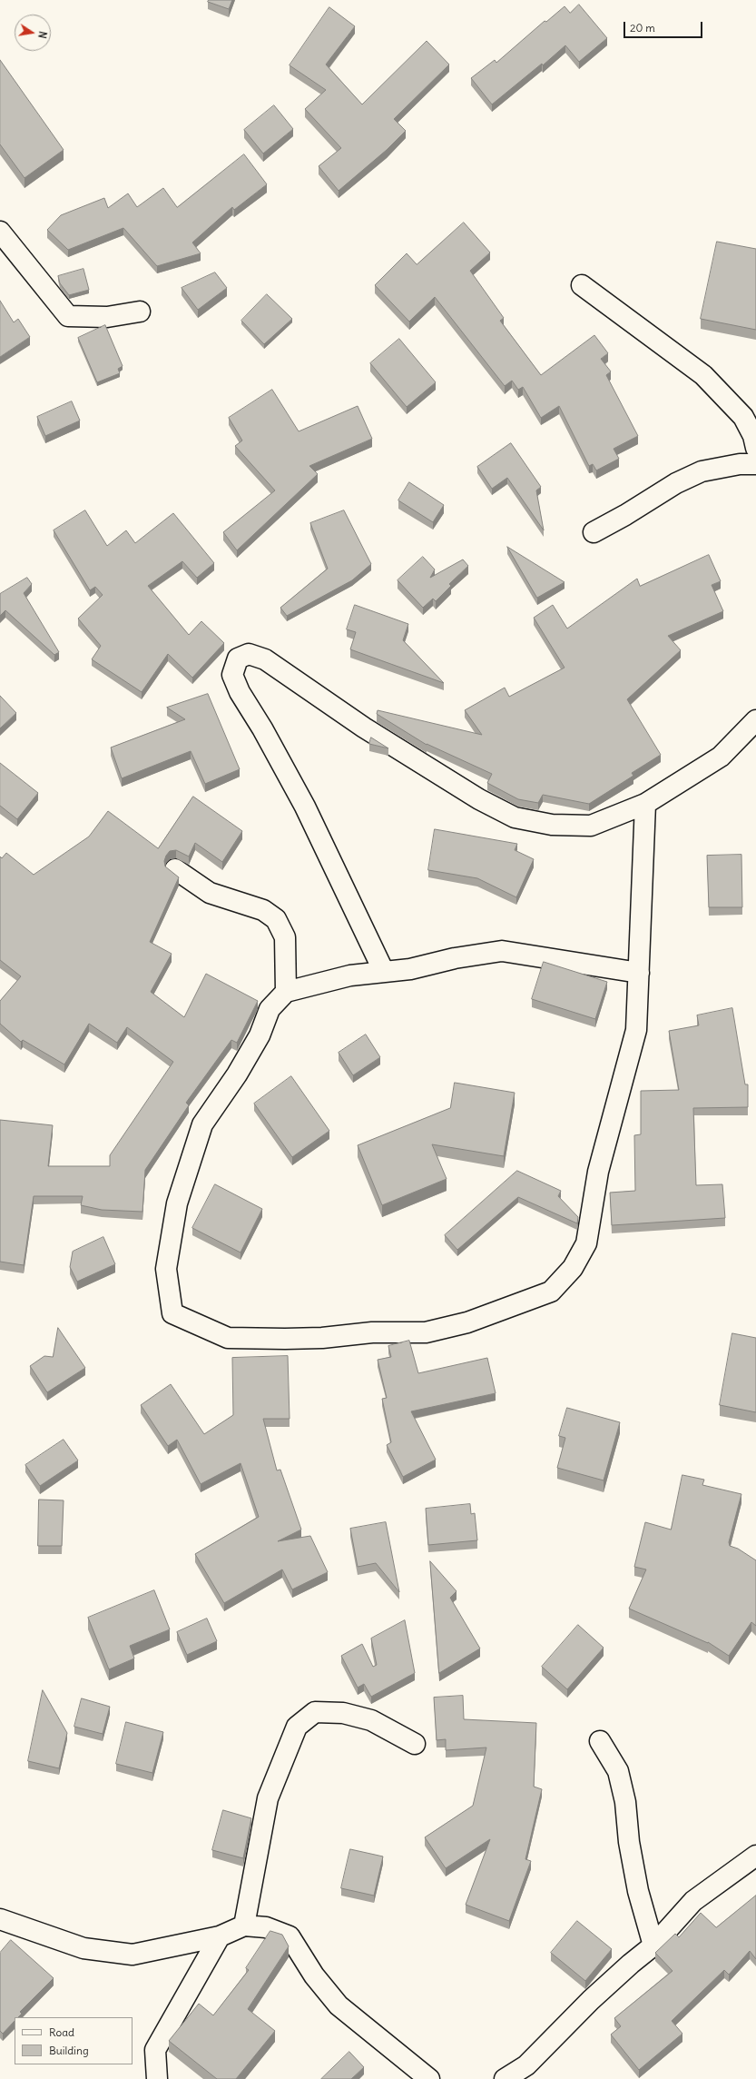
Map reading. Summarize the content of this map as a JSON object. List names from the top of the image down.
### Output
{
  "legend": ["Road", "Building"],
  "scale_bar": "20 m",
  "north": "right"
}
